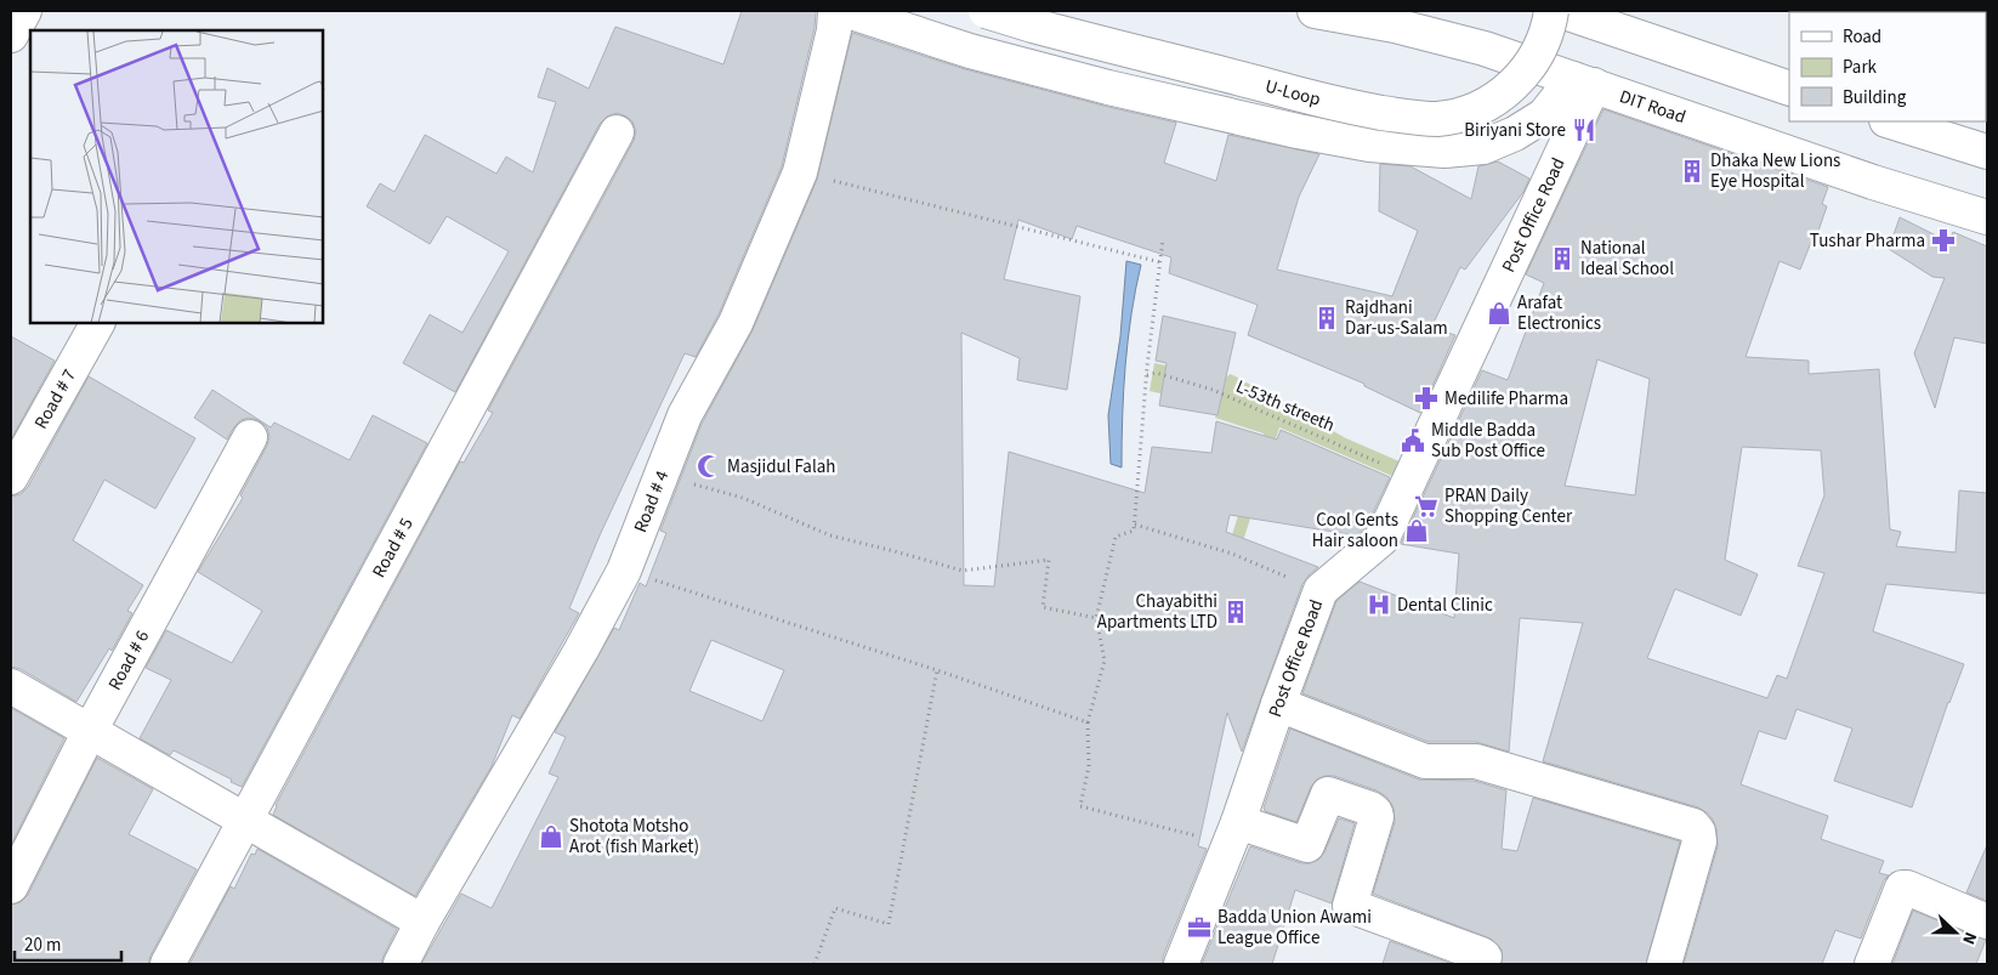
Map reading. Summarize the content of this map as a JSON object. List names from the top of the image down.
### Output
{
  "streets": {
    "street": [
      "U-Loop",
      "DIT Road",
      "Post Office Road",
      "Road # 7",
      "Road # 4",
      "Road # 5",
      "Road # 6"
    ],
    "path": ["L-53th streeth"]
  },
  "crossings": [
    ["DIT Road", "Post Office Road"],
    ["Post Office Road", "L-53th streeth"]
  ],
  "places": {
    "restaurant": ["Biriyani Store"],
    "building": [
      "Dhaka New Lions Eye Hospital",
      "National Ideal School",
      "Rajdhani Dar-us-Salam",
      "Chayabithi Apartments LTD"
    ],
    "pharmacy": ["Tushar Pharma", "Medilife Pharma"],
    "shop": ["Arafat Electronics", "Cool Gents Hair saloon", "Shotota Motsho Arot (fish Market)"],
    "public building": ["Middle Badda Sub Post Office"],
    "mosque": ["Masjidul Falah"],
    "supermarket": ["PRAN Daily Shopping Center"],
    "hospital": ["Dental Clinic"],
    "office": ["Badda Union Awami League Office"]
  },
  "legend": ["Road", "Park", "Building"],
  "scale_bar": "20 m",
  "north": "right"
}
